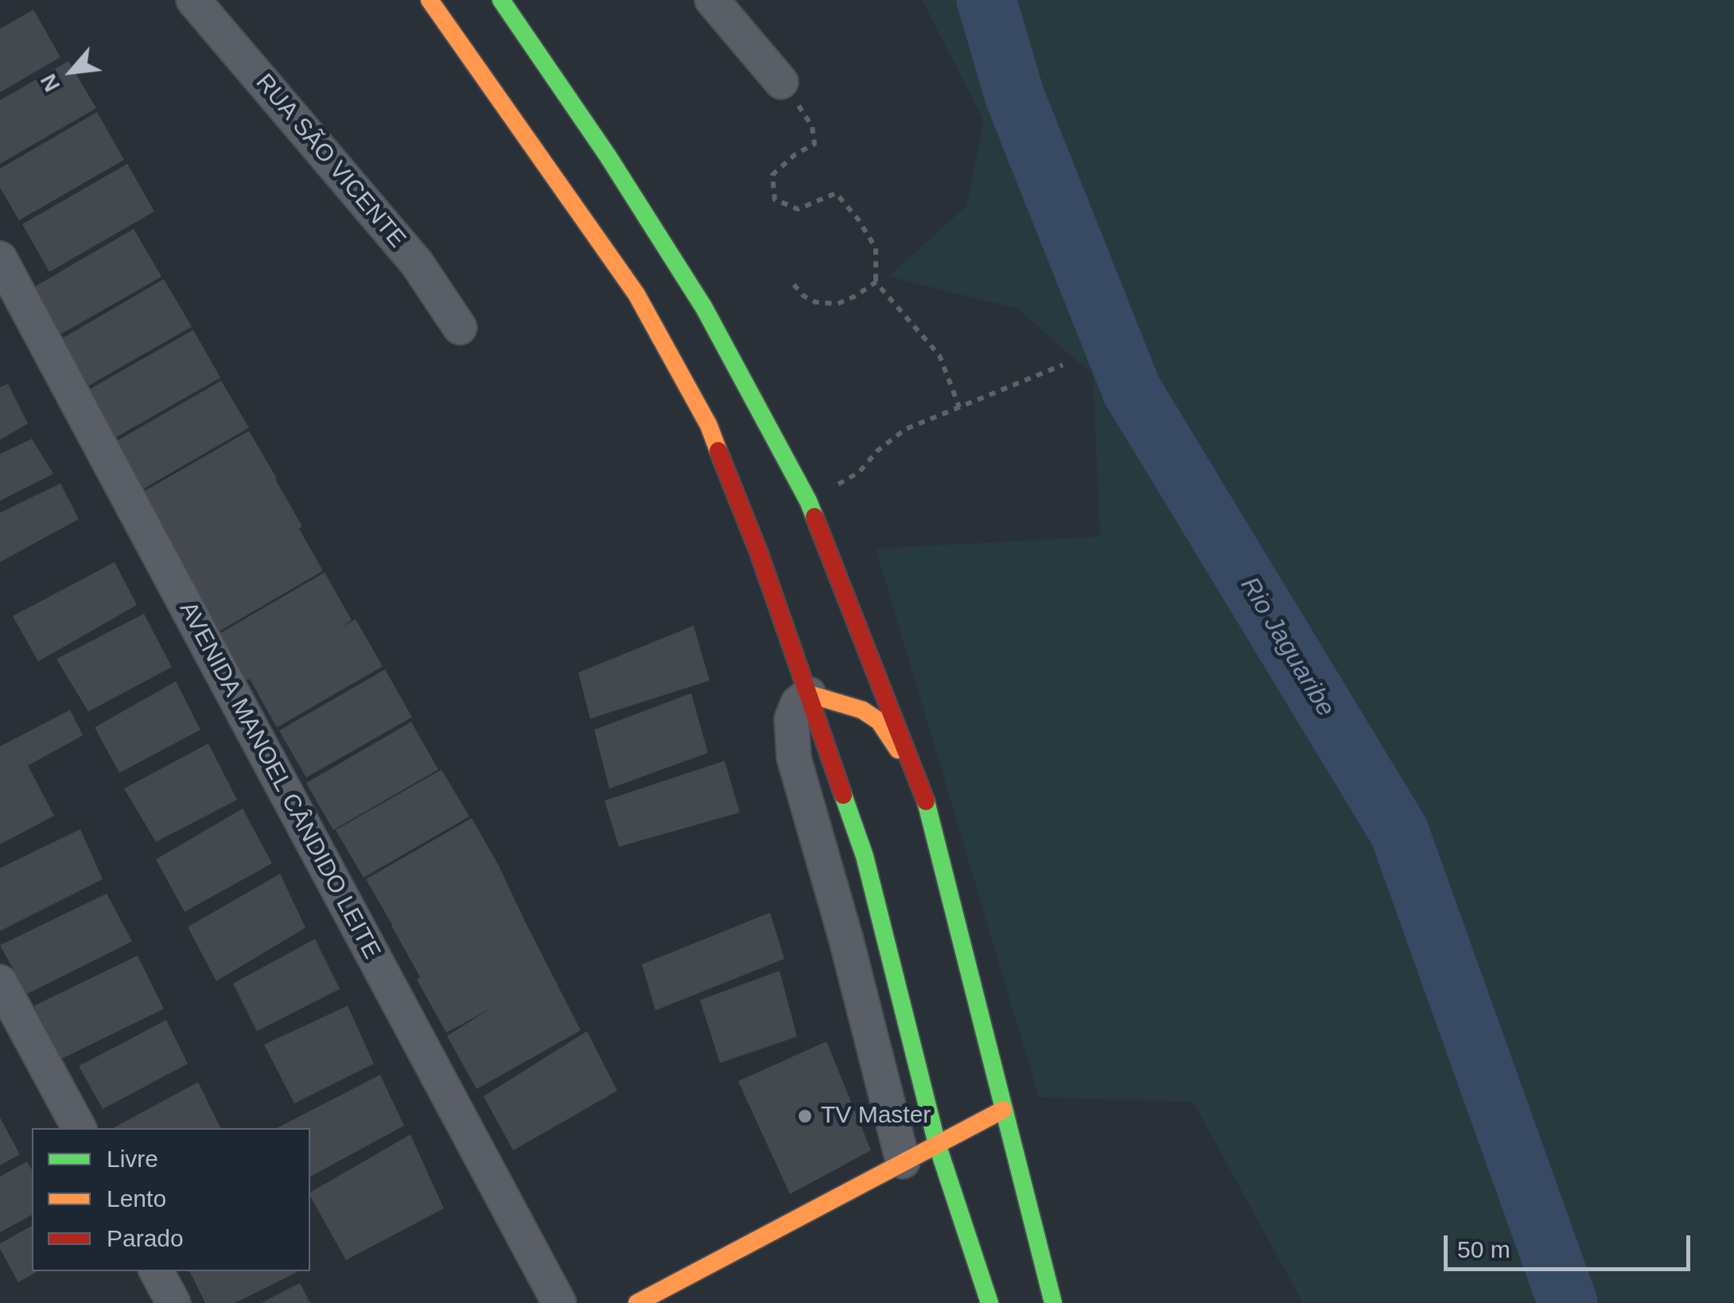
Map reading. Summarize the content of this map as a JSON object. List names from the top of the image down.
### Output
{
  "streets": {
    "street": ["RUA SÃO VICENTE", "AVENIDA MANOEL CÂNDIDO LEITE"]
  },
  "water": ["Rio Jaguaribe"],
  "places": ["TV Master"],
  "legend": ["Livre", "Lento", "Parado"],
  "scale_bar": "50 m",
  "north": "bottom left"
}
